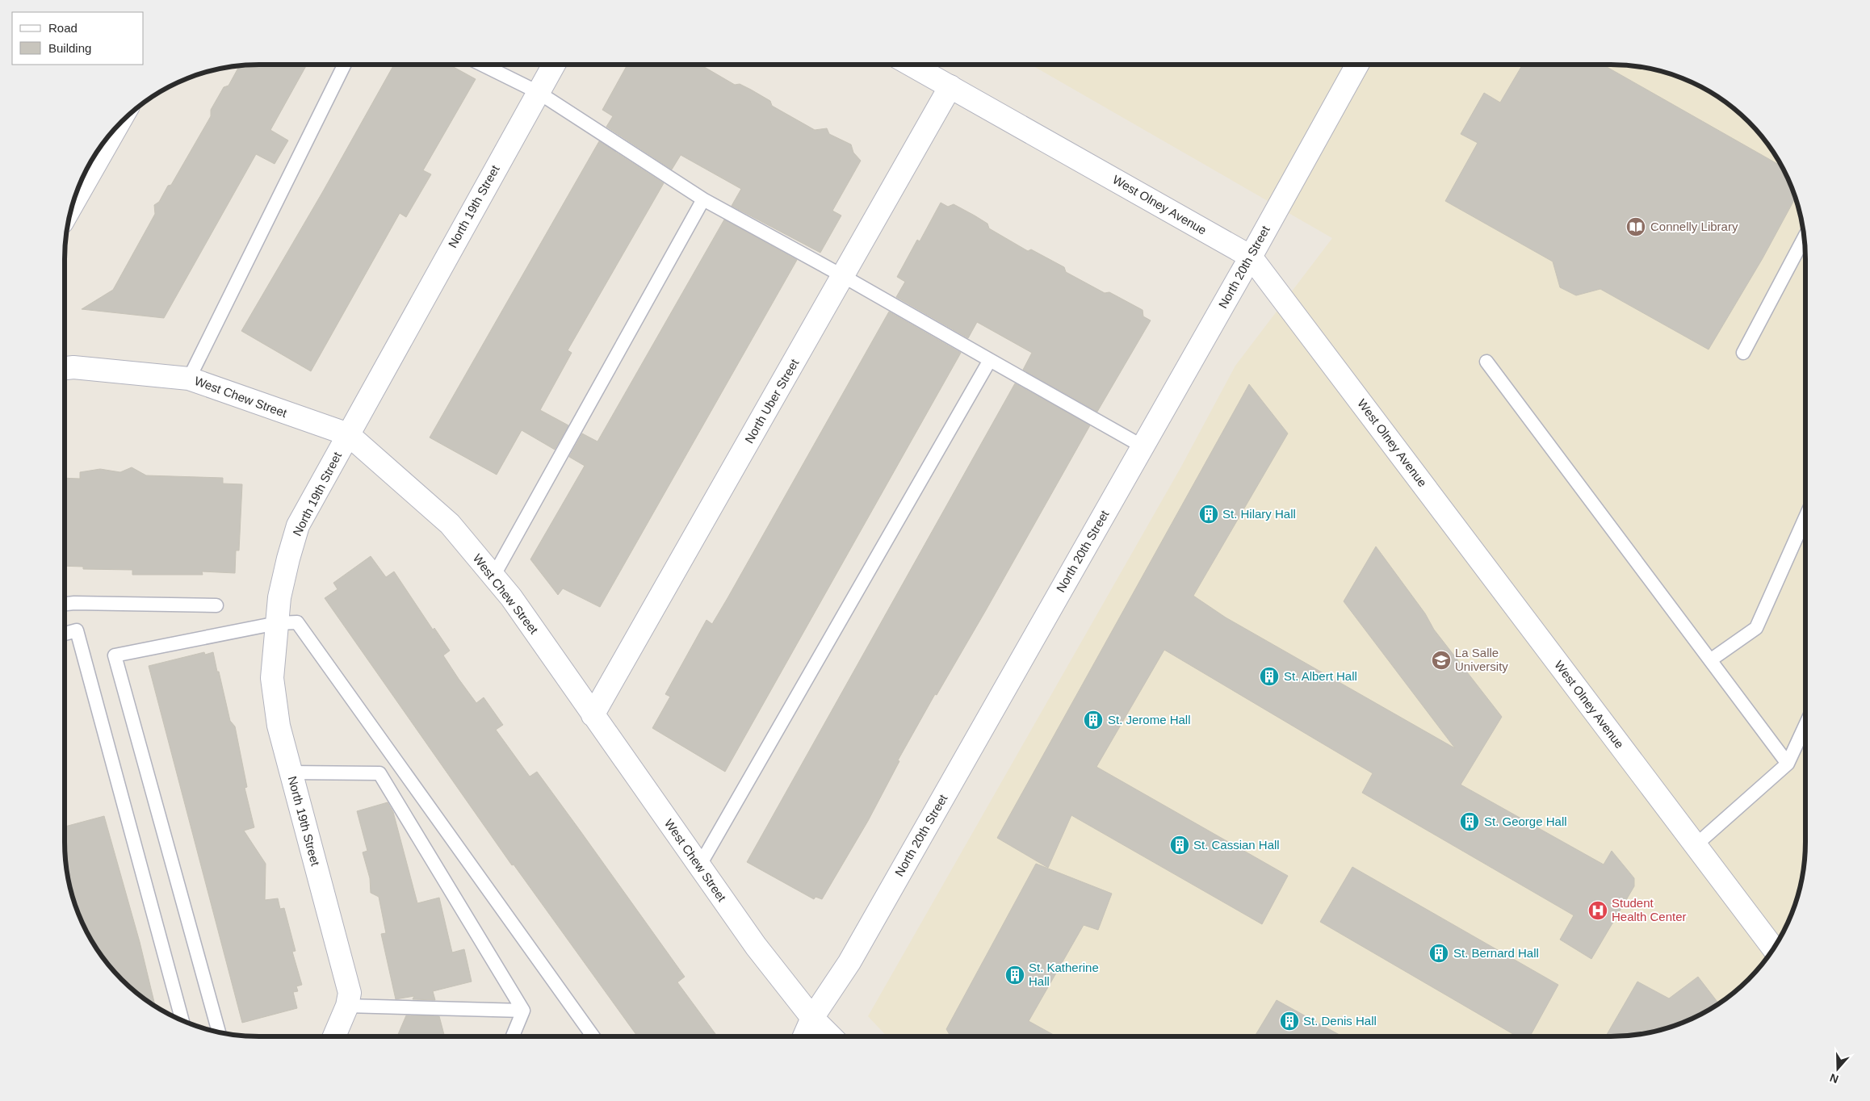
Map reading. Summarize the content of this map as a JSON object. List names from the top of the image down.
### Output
{
  "streets": {
    "street": [
      "West Olney Avenue",
      "North 19th Street",
      "North 20th Street",
      "West Chew Street",
      "North Uber Street"
    ]
  },
  "crossings": [
    ["West Olney Avenue", "North 20th Street"],
    ["West Olney Avenue", "North Uber Street"],
    ["North 19th Street", "West Chew Street"],
    ["North 20th Street", "West Chew Street"],
    ["West Chew Street", "North Uber Street"]
  ],
  "places": {
    "library": ["Connelly Library"],
    "building": [
      "St. Hilary Hall",
      "St. Albert Hall",
      "St. Jerome Hall",
      "St. George Hall",
      "St. Cassian Hall",
      "St. Bernard Hall",
      "St. Katherine Hall",
      "St. Denis Hall"
    ],
    "school or university": ["La Salle University"],
    "hospital": ["Student Health Center"]
  },
  "legend": ["Road", "Building"],
  "north": "bottom"
}
